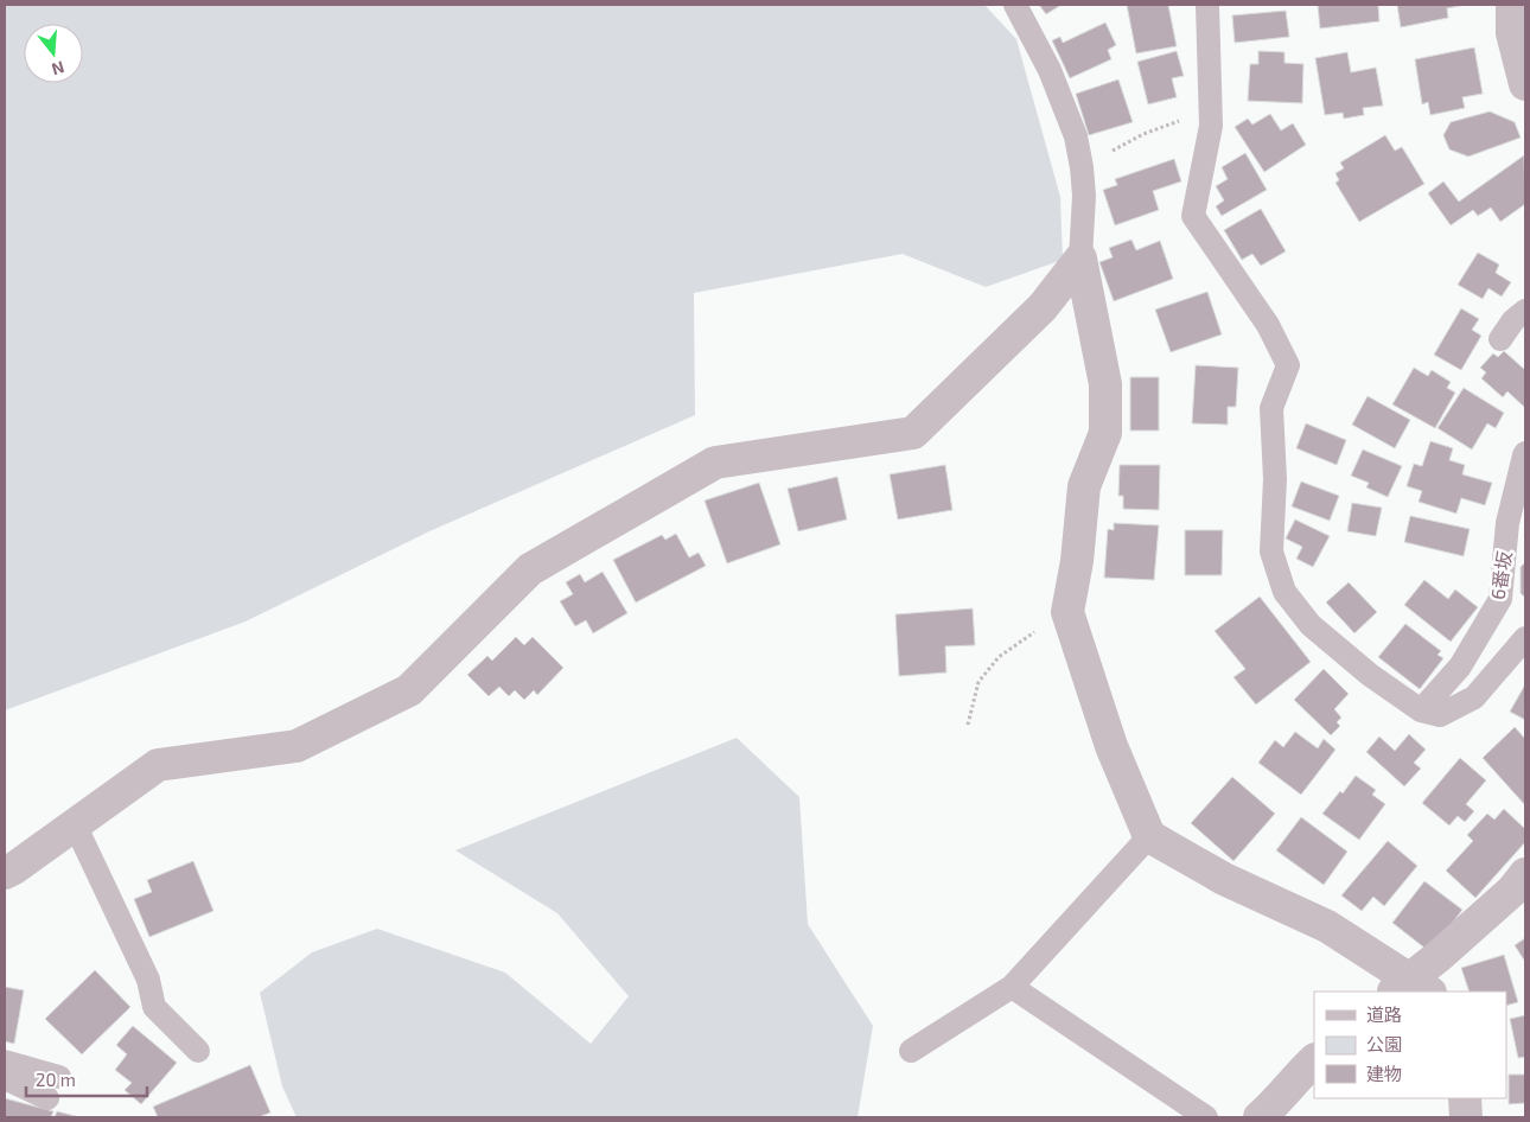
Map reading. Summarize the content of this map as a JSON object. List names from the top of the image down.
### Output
{
  "streets": {
    "lane": ["6番坂"]
  },
  "legend": ["道路", "公園", "建物"],
  "scale_bar": "20 m",
  "north": "bottom"
}
